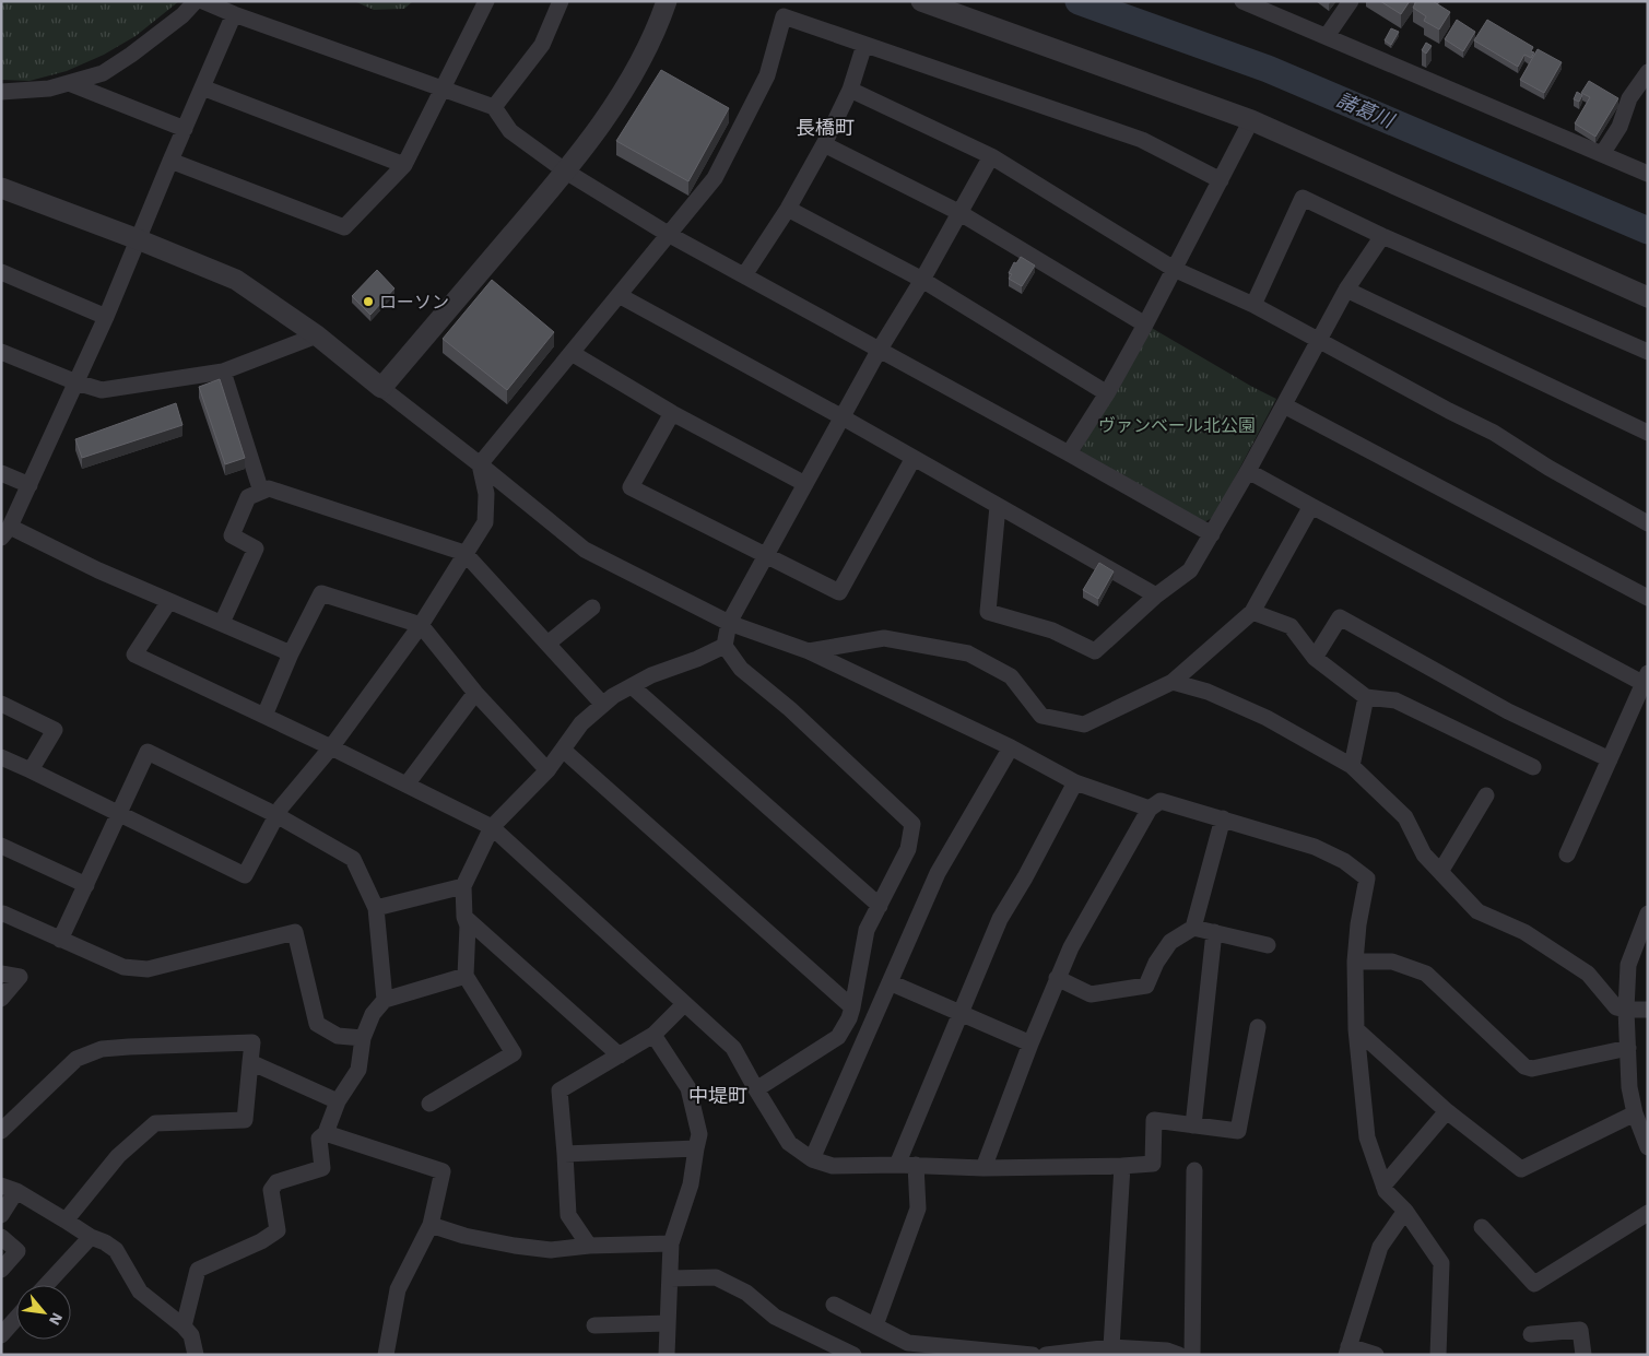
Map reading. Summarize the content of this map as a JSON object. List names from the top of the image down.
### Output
{
  "districts": ["長橋町", "中堤町"],
  "water": ["諸葛川"],
  "parks": ["ヴァンベール北公園"],
  "places": ["ローソン"],
  "north": "bottom right"
}
